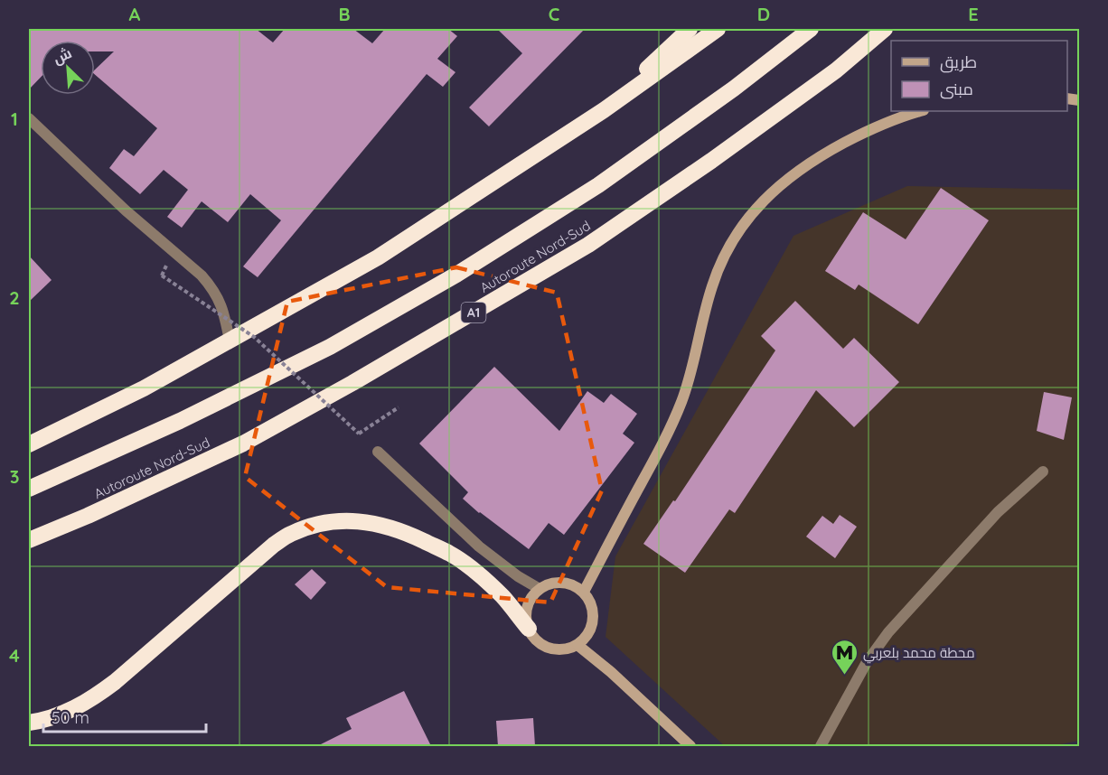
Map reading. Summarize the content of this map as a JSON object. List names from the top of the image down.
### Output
{
  "streets": {
    "highway": ["Autoroute Nord-Sud", "A1"]
  },
  "places": {
    "metro station": ["محطة محمد بلعربي"]
  },
  "legend": ["طريق", "مبنى"],
  "scale_bar": "50 m",
  "north": "top left",
  "grid": {
    "columns": [
      "A",
      "B",
      "C",
      "D",
      "E"
    ],
    "rows": [
      "1",
      "2",
      "3",
      "4"
    ]
  }
}
